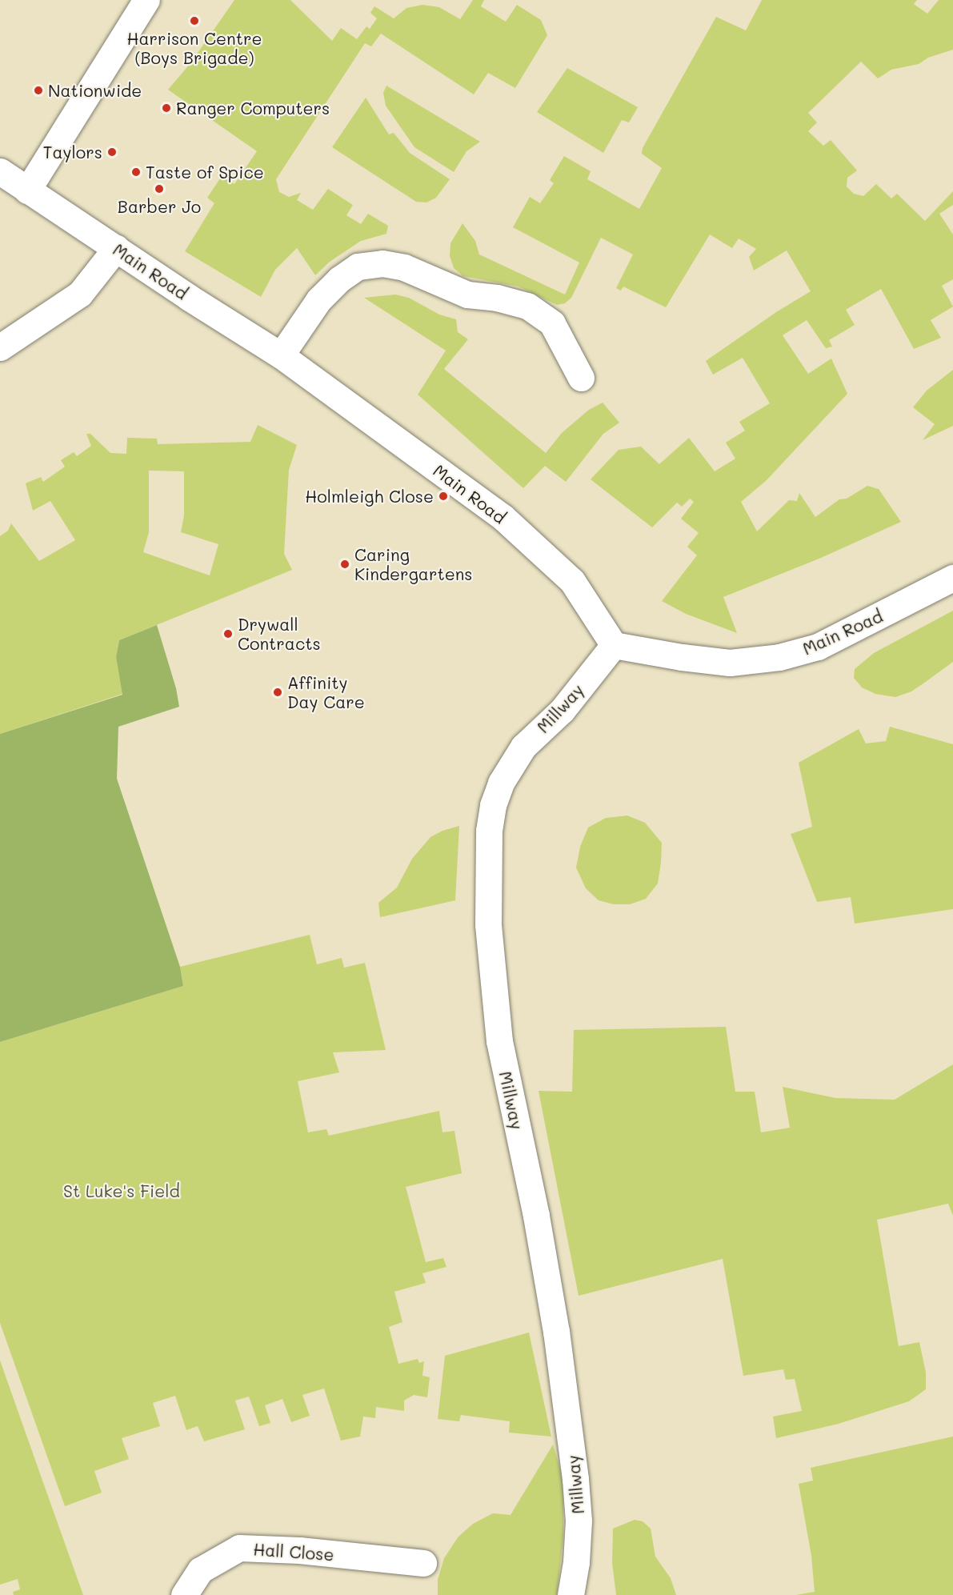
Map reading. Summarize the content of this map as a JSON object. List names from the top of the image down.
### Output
{
  "streets": {
    "street": ["Main Road", "Millway", "Hall Close"]
  },
  "crossings": [
    ["Main Road", "Millway"]
  ],
  "parks": ["St Luke's Field"],
  "places": [
    "Harrison Centre (Boys Brigade)",
    "Nationwide",
    "Ranger Computers",
    "Taylors",
    "Taste of Spice",
    "Barber Jo",
    "Holmleigh Close",
    "Caring Kindergartens",
    "Drywall Contracts",
    "Affinity Day Care"
  ]
}
